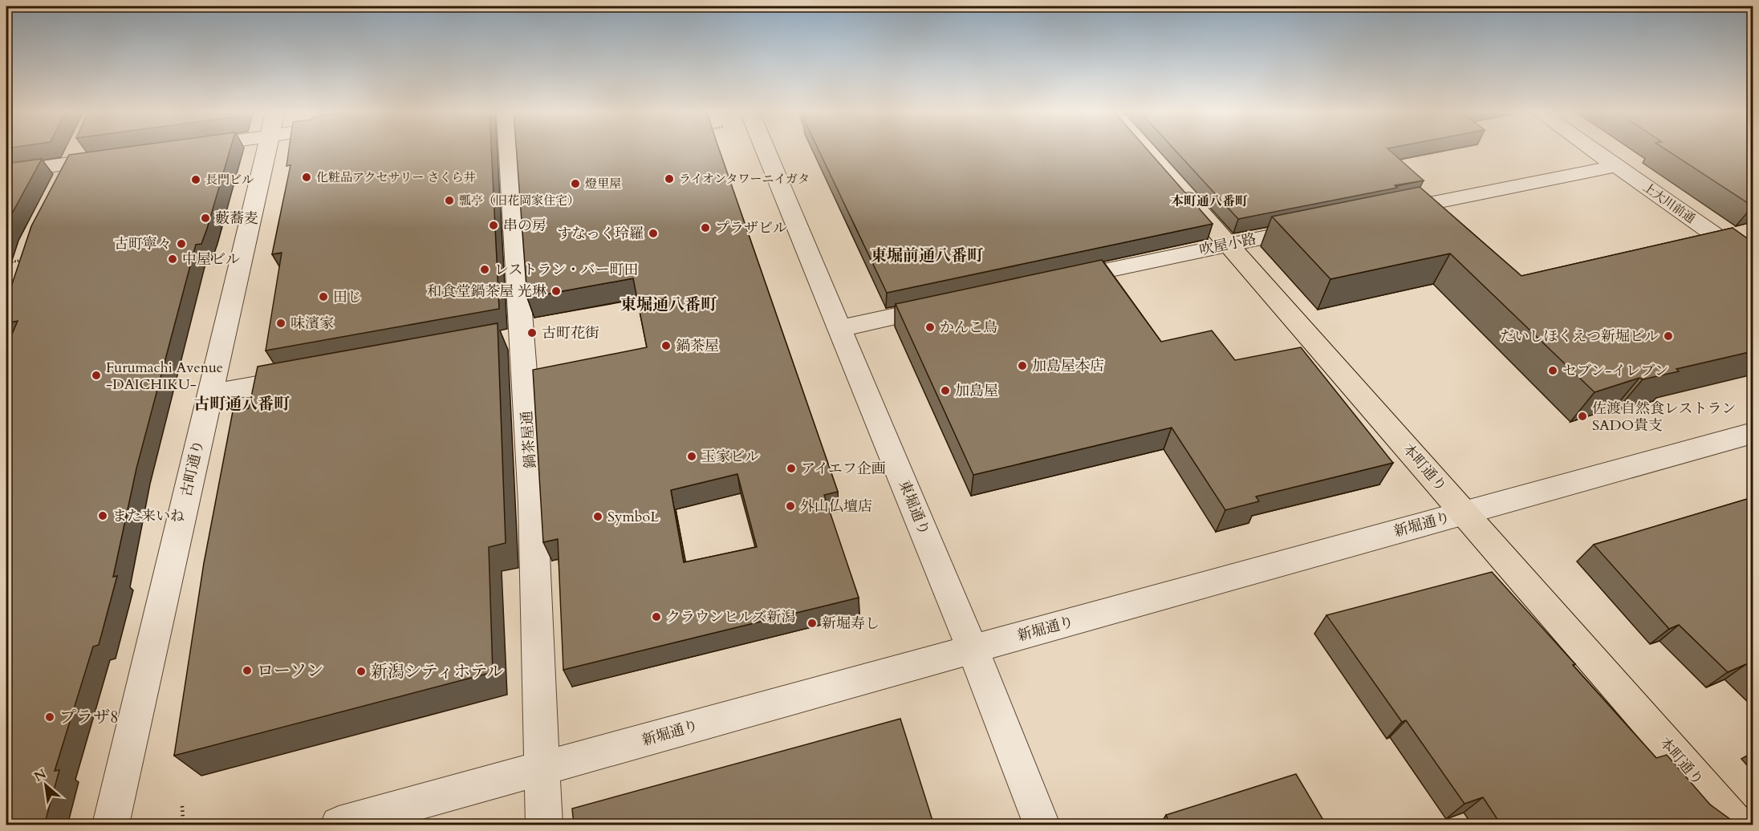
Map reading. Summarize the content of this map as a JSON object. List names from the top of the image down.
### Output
{
  "streets": {
    "main road": ["本町通り"],
    "street": [
      "上大川前通",
      "吹屋小路",
      "鍋茶屋通",
      "古町通り",
      "東堀通り",
      "新堀通り"
    ]
  },
  "crossings": [
    ["吹屋小路", "本町通り"],
    ["鍋茶屋通", "新堀通り"],
    ["本町通り", "新堀通り"],
    ["東堀通り", "新堀通り"]
  ],
  "districts": [
    "本町通八番町",
    "東堀前通八番町",
    "東堀通八番町",
    "古町通八番町"
  ],
  "places": [
    "化粧品アクセサリー さくら井",
    "ライオンタワーニイガタ",
    "長門ビル",
    "燈里屋",
    "瓢亭（旧花岡家住宅）",
    "藪蕎麦",
    "串の房",
    "プラザビル",
    "すなっく玲羅",
    "古町寧々",
    "中屋ビル",
    "レストラン・バー町田",
    "和食堂鍋茶屋 光琳",
    "田じ",
    "味濱家",
    "かんこ鳥",
    "古町花街",
    "だいしほくえつ新堀ビル",
    "鍋茶屋",
    "加島屋本店",
    "セブン-イレブン",
    "Furumachi Avenue -DAICHIKU-",
    "加島屋",
    "佐渡自然食レストラン SADO貴支",
    "玉家ビル",
    "アイエフ企画",
    "外山仏壇店",
    "また来いね",
    "SymboL",
    "クラウンヒルズ新潟",
    "新堀寿し",
    "ローソン",
    "新潟シティホテル",
    "プラザ8"
  ],
  "north": "top left"
}
